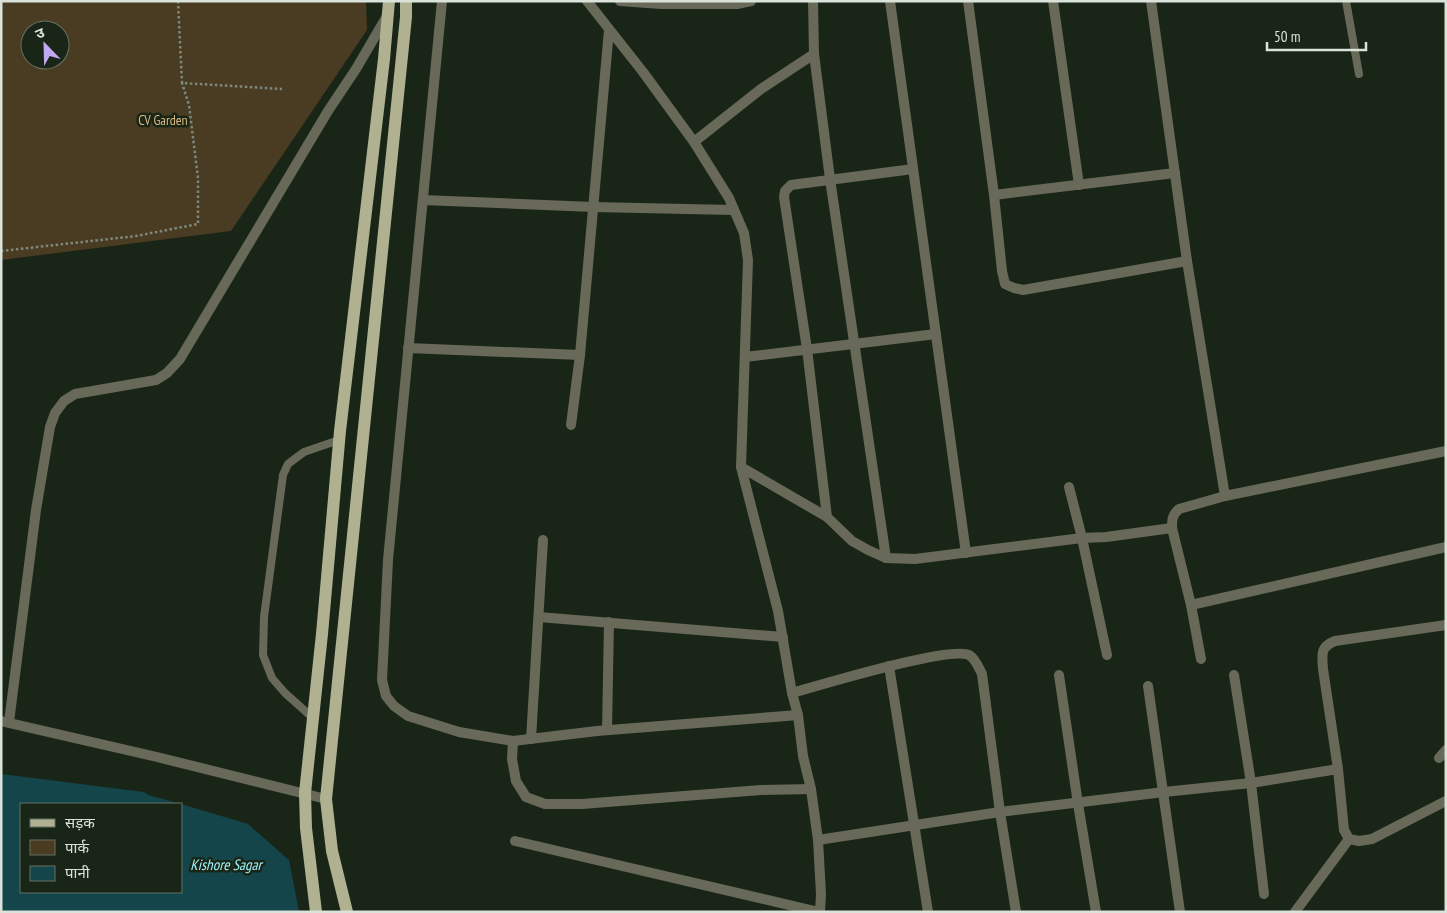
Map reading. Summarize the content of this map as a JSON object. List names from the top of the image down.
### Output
{
  "water": ["Kishore Sagar"],
  "parks": ["CV Garden"],
  "legend": ["सड़क", "पार्क", "पानी"],
  "scale_bar": "50 m",
  "north": "top left"
}
